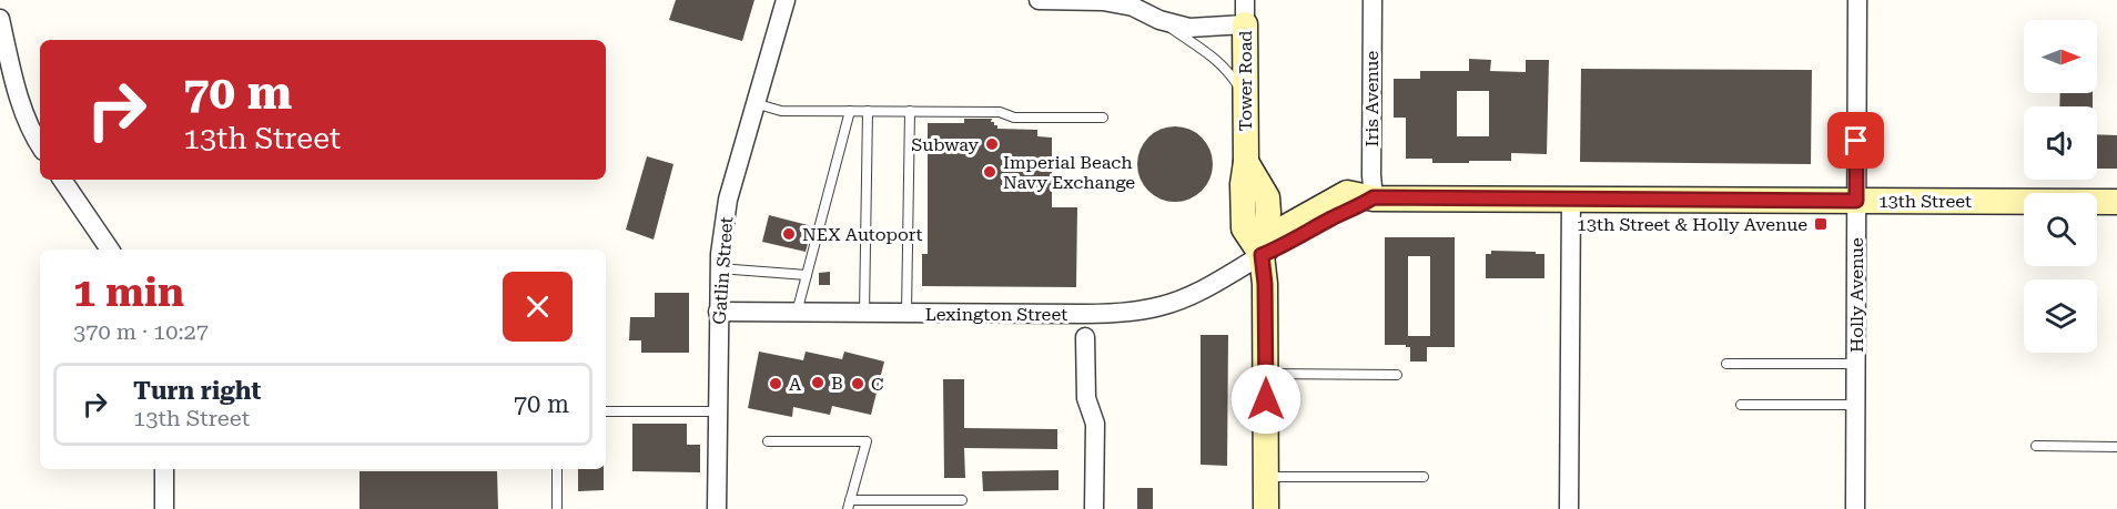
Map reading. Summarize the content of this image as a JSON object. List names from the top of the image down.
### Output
{
  "streets": {
    "main road": ["Tower Road", "13th Street"],
    "street": [
      "Iris Avenue",
      "Gatlin Street",
      "Holly Avenue",
      "Lexington Street"
    ]
  },
  "crossings": [
    ["Tower Road", "13th Street"],
    ["Tower Road", "Lexington Street"],
    ["Iris Avenue", "13th Street"],
    ["13th Street", "Holly Avenue"],
    ["13th Street", "Lexington Street"],
    ["Gatlin Street", "Lexington Street"]
  ],
  "places": {
    "other": [
      "Subway",
      "Imperial Beach Navy Exchange",
      "NEX Autoport",
      "B",
      "A",
      "C"
    ],
    "transit": ["13th Street & Holly Avenue"]
  },
  "north": "right",
  "page": {
    "turn": ["70 m", "13th Street"],
    "heading": ["1 min", "370 m · 10:27"],
    "list": [
      {
        "name": "Turn right",
        "note": "13th Street",
        "value": "70 m"
      }
    ]
  }
}
